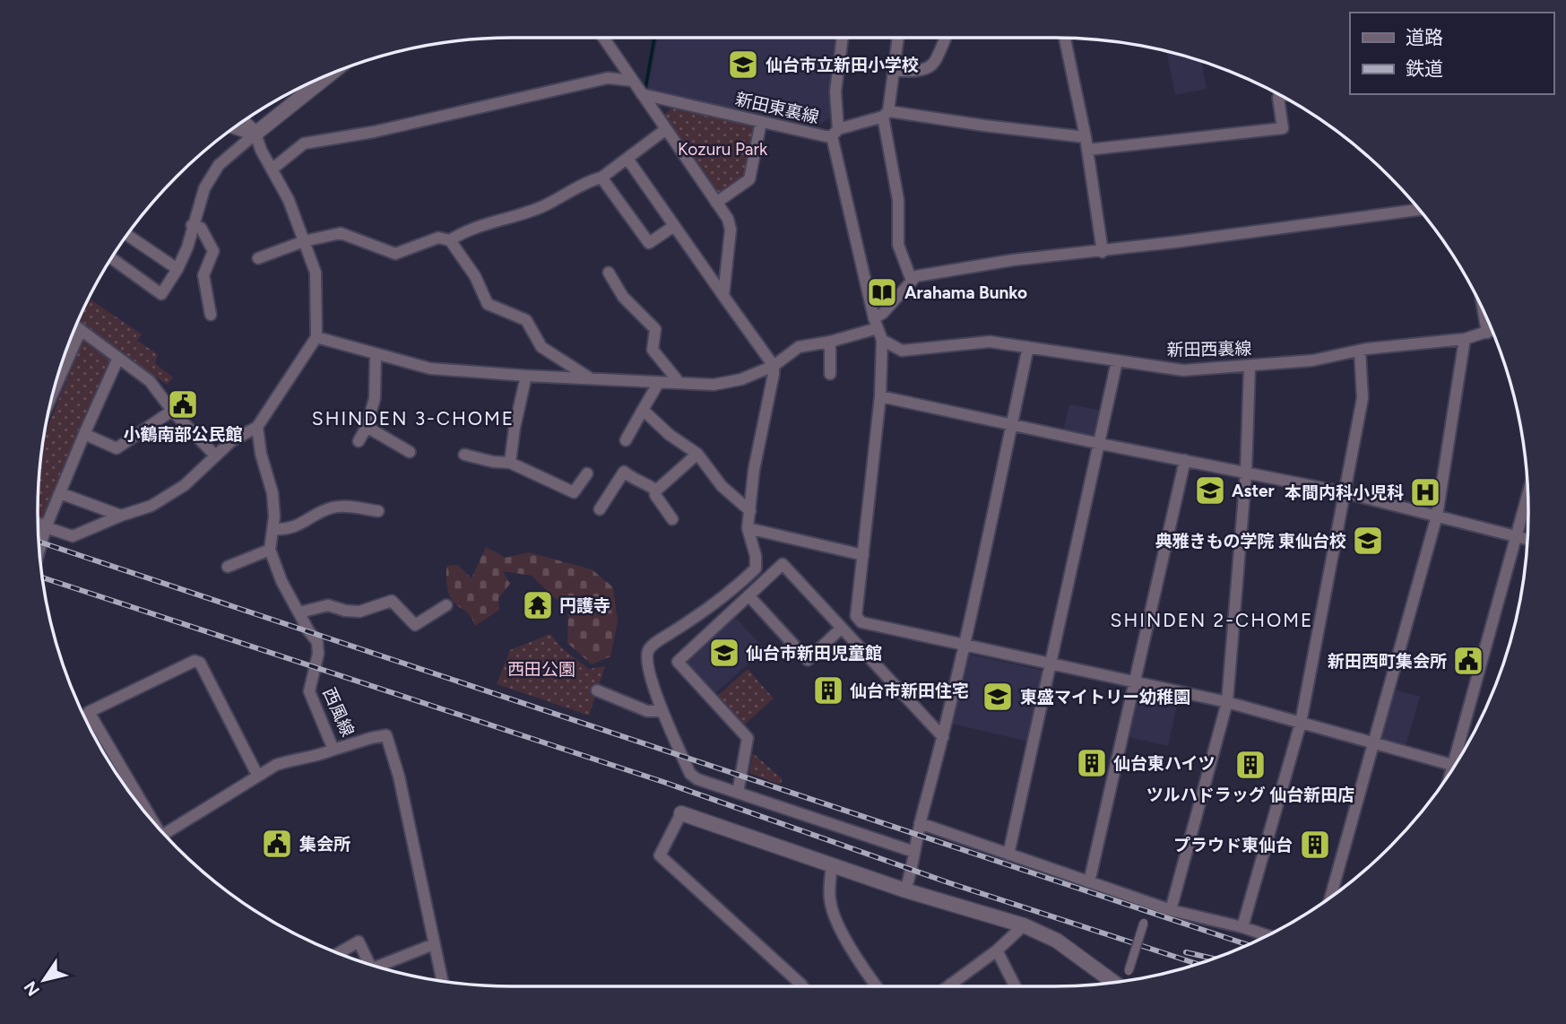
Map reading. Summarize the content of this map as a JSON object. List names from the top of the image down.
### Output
{
  "streets": {
    "street": ["新田東裏線", "新田西裏線", "西風線"]
  },
  "districts": ["SHINDEN 3-CHOME", "SHINDEN 2-CHOME"],
  "parks": ["Kozuru Park", "西田公園"],
  "places": {
    "school or university": [
      "仙台市立新田小学校",
      "Aster",
      "典雅きもの学院 東仙台校",
      "仙台市新田児童館",
      "東盛マイトリー幼稚園"
    ],
    "library": ["Arahama Bunko"],
    "public building": ["小鶴南部公民館", "新田西町集会所", "集会所"],
    "hospital": ["本間内科小児科"],
    "temple": ["円護寺"],
    "building": [
      "仙台市新田住宅",
      "仙台東ハイツ",
      "ツルハドラッグ 仙台新田店",
      "プラウド東仙台"
    ]
  },
  "legend": ["道路", "鉄道"],
  "north": "bottom left"
}
